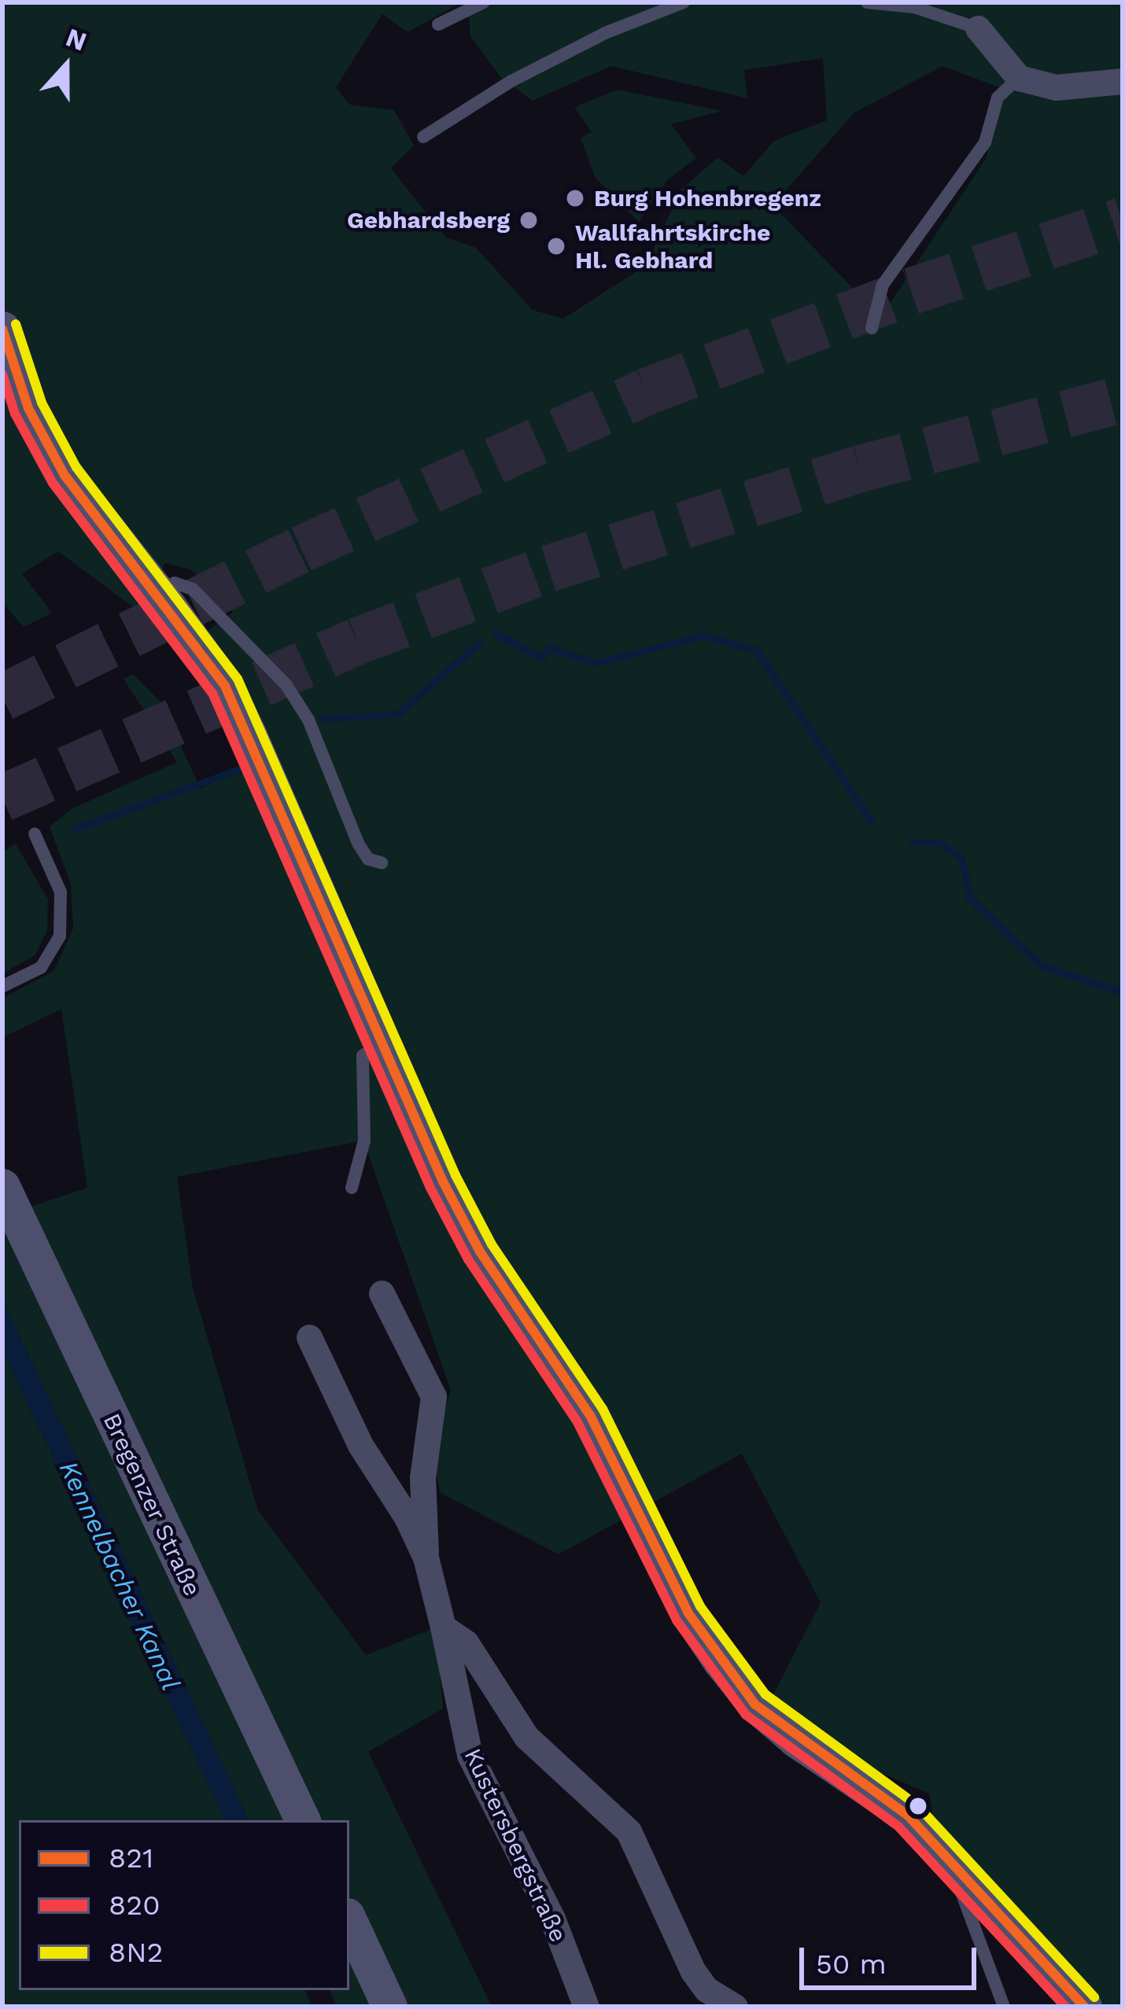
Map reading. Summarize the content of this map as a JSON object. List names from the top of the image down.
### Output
{
  "streets": {
    "main road": ["Bregenzer Straße"],
    "street": ["Kustersbergstraße"]
  },
  "water": ["Kennelbacher Kanal"],
  "places": ["Burg Hohenbregenz", "Gebhardsberg", "Wallfahrtskirche Hl. Gebhard"],
  "lines": ["transit line 8N2", "transit line 821", "transit line 820"],
  "legend": ["821", "820", "8N2"],
  "scale_bar": "50 m",
  "north": "top"
}
